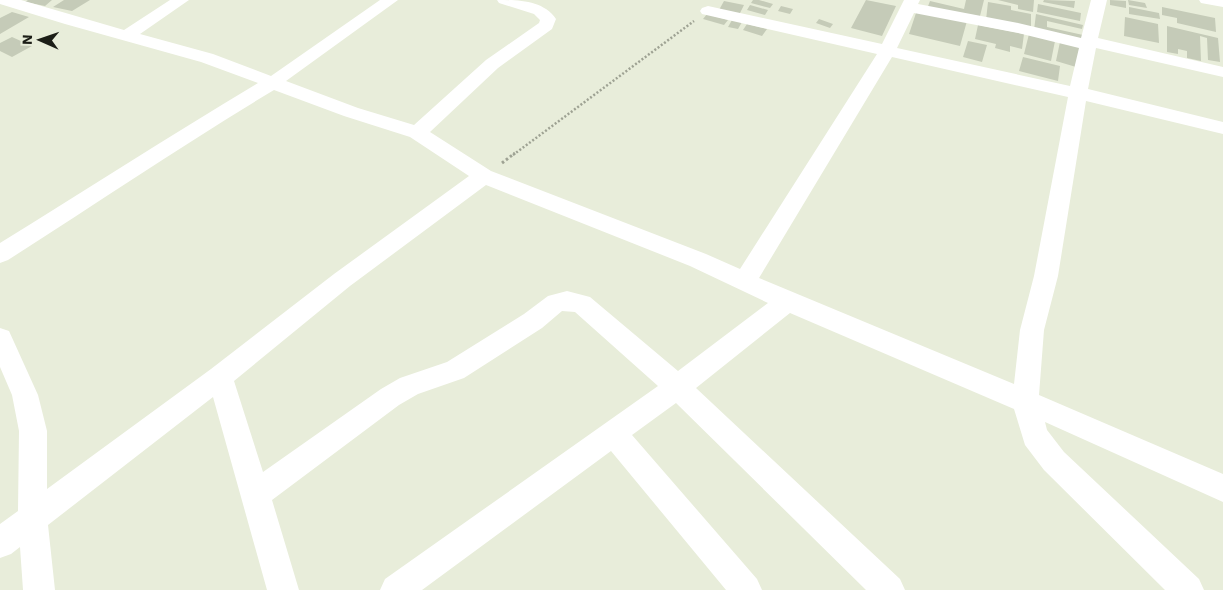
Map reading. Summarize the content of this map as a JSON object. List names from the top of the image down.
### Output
{
  "north": "left"
}
